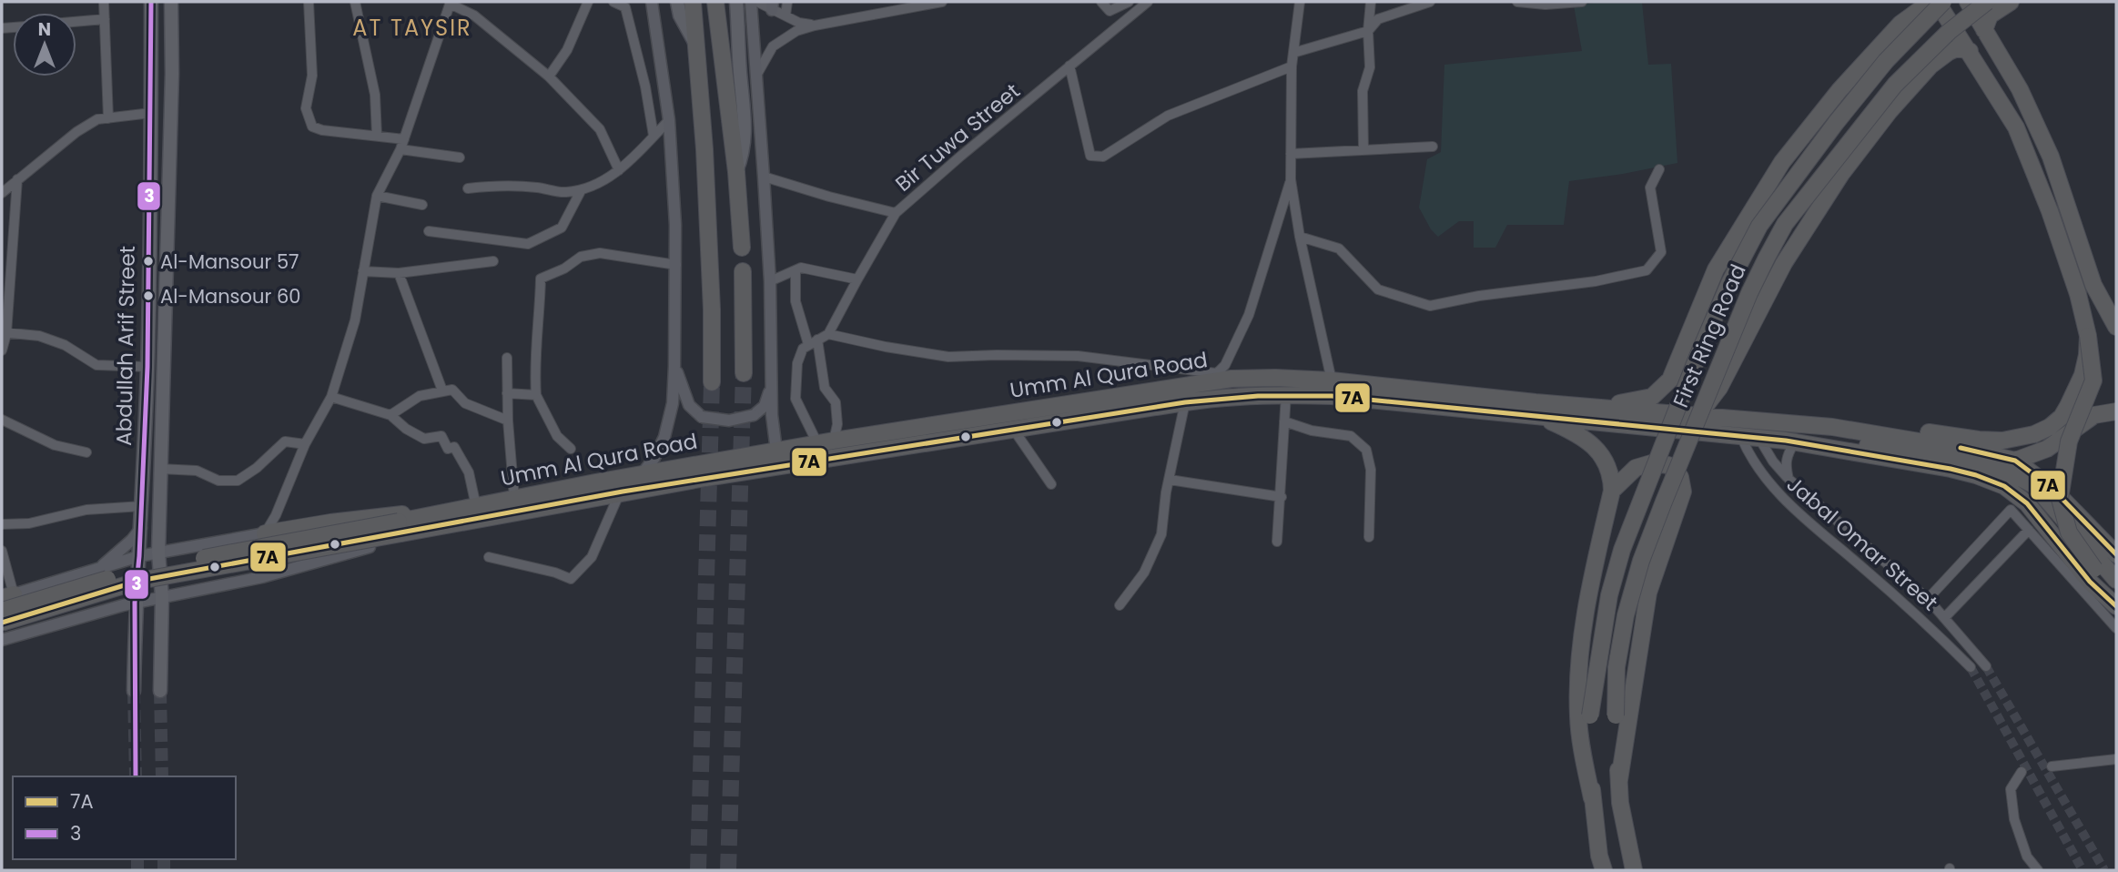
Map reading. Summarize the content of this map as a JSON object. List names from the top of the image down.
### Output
{
  "streets": {
    "highway": ["First Ring Road", "Umm Al Qura Road"],
    "main road": ["Abdullah Arif Street"],
    "street": ["Bir Tuwa Street", "Jabal Omar Street"]
  },
  "crossings": [
    ["Umm Al Qura Road", "Jabal Omar Street"]
  ],
  "districts": ["AT TAYSIR"],
  "places": ["Al-Mansour 57", "Al-Mansour 60"],
  "lines": ["transit line 3", "transit line 7A"],
  "legend": ["7A", "3"],
  "north": "top"
}
